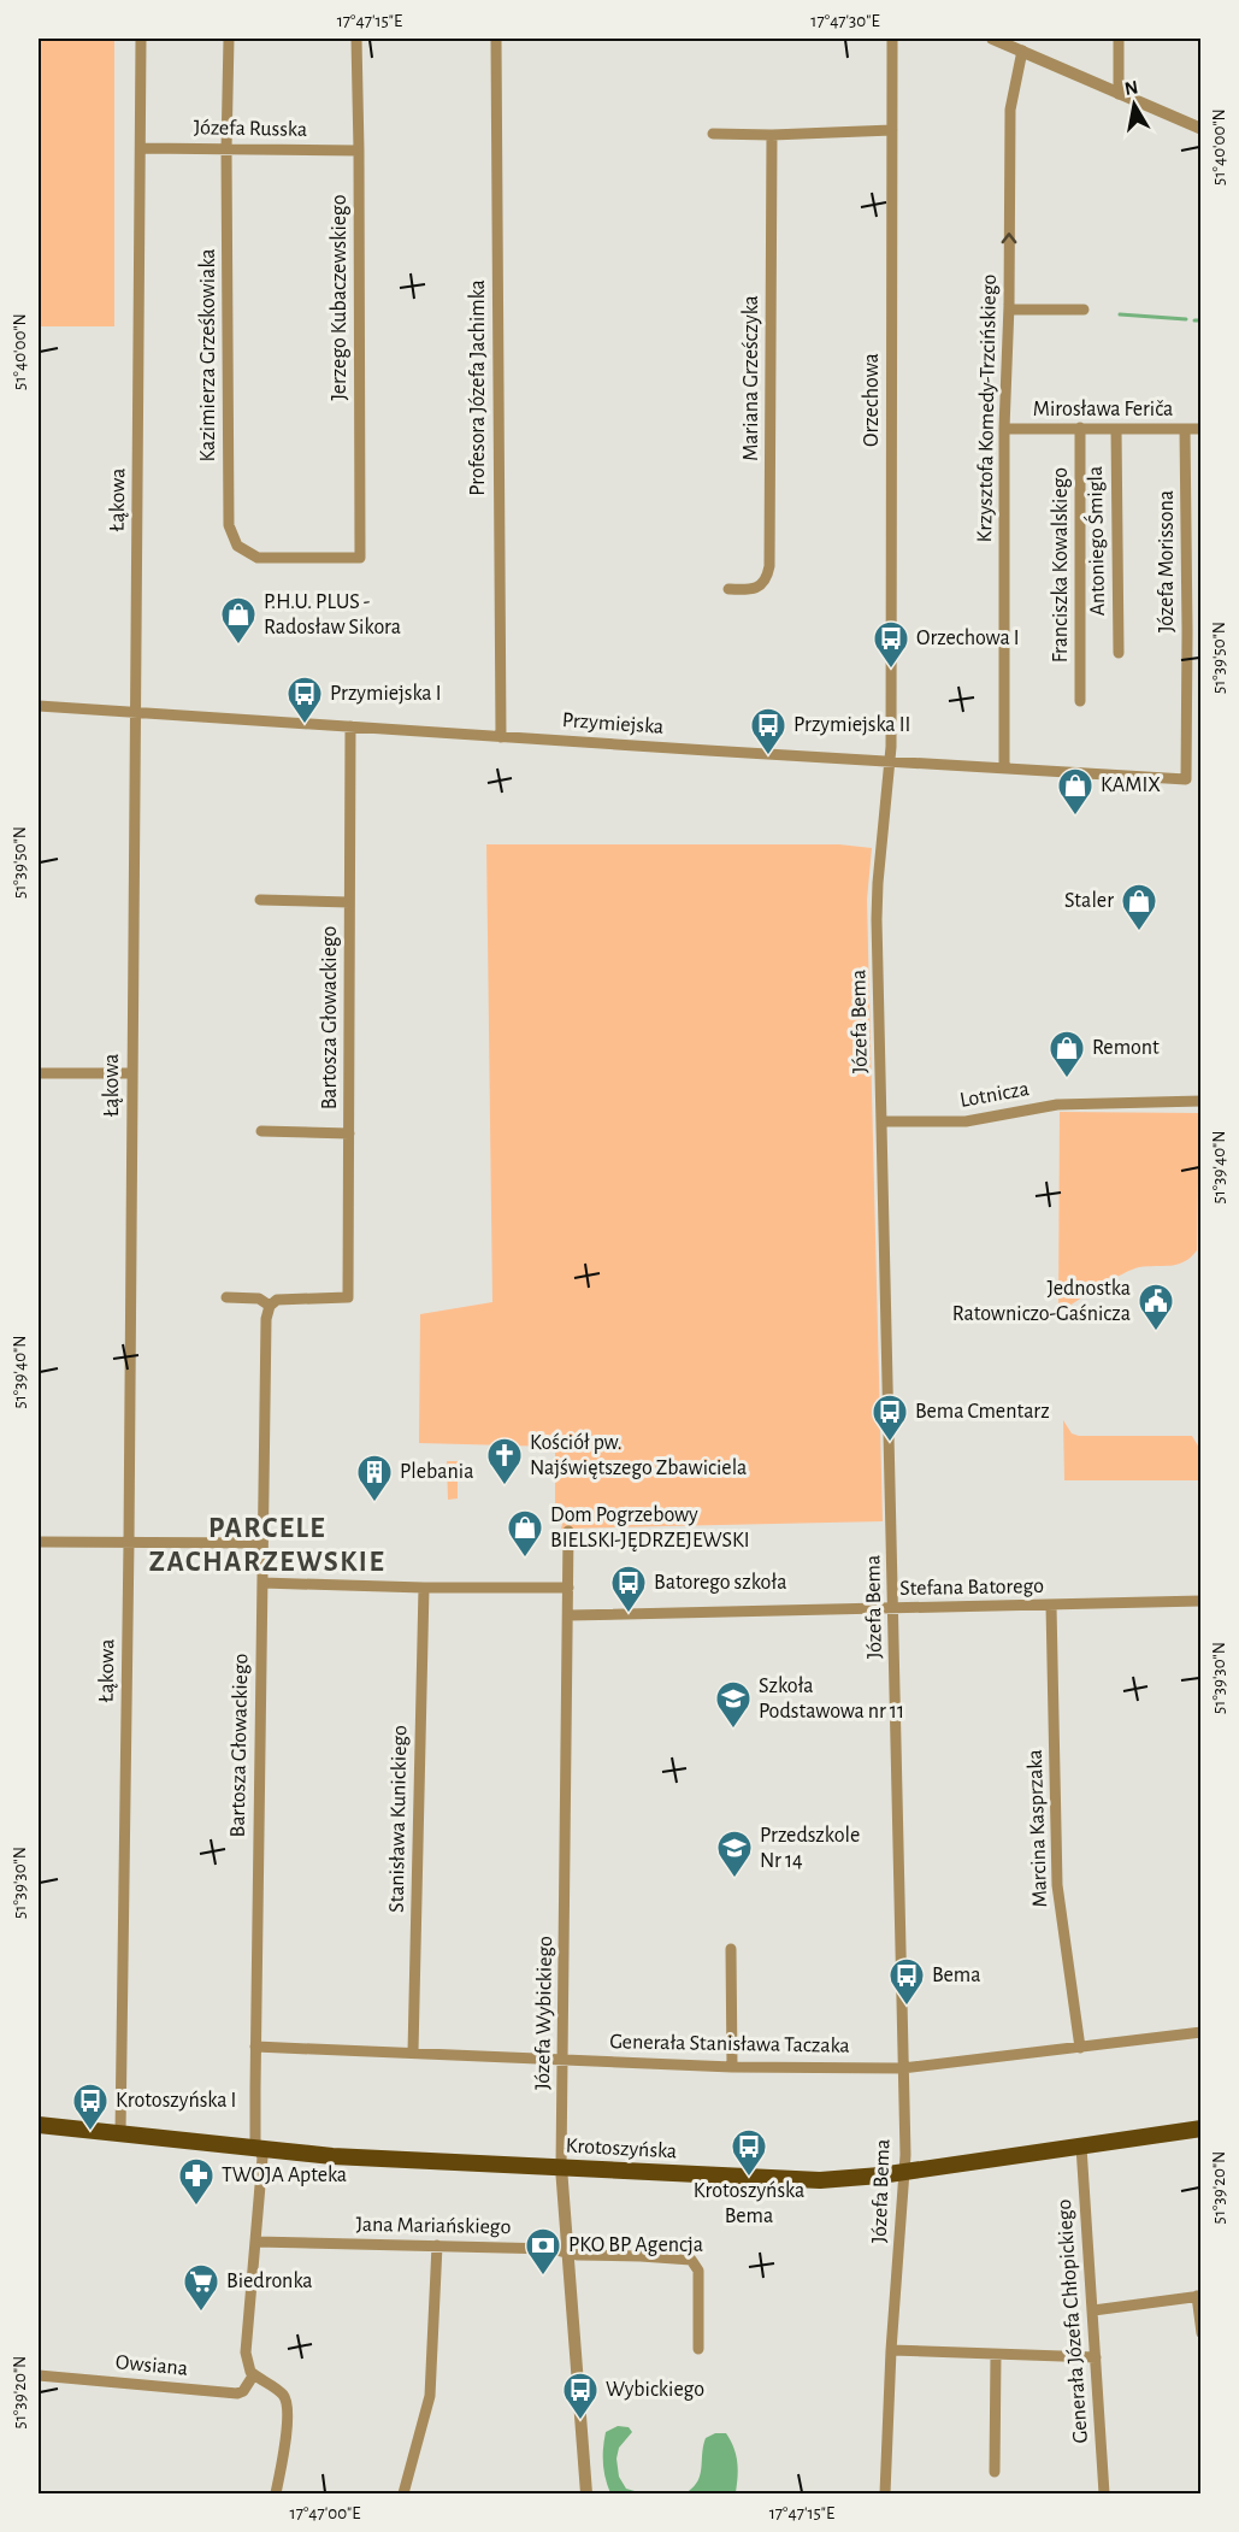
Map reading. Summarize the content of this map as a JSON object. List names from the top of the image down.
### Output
{
  "streets": {
    "main road": ["Krotoszyńska"],
    "street": [
      "Józefa Russka",
      "Jerzego Kubaczewskiego",
      "Kazimierza Grześkowiaka",
      "Mariana Grześczyka",
      "Profesora Józefa Jachimka",
      "Orzechowa",
      "Krzysztofa Komedy-Trzcińskiego",
      "Mirosława Feriča",
      "Łąkowa",
      "Antoniego Śmigla",
      "Józefa Morissona",
      "Franciszka Kowalskiego",
      "Przymiejska",
      "Bartosza Głowackiego",
      "Józefa Bema",
      "Lotnicza",
      "Stefana Batorego",
      "Stanisława Kunickiego",
      "Marcina Kasprzaka",
      "Józefa Wybickiego",
      "Generała Stanisława Taczaka",
      "Jana Mariańskiego",
      "Generała Józefa Chłopickiego",
      "Owsiana"
    ]
  },
  "crossings": [
    ["Józefa Russka", "Jerzego Kubaczewskiego"],
    ["Józefa Russka", "Kazimierza Grześkowiaka"],
    ["Józefa Russka", "Łąkowa"],
    ["Jerzego Kubaczewskiego", "Kazimierza Grześkowiaka"],
    ["Profesora Józefa Jachimka", "Przymiejska"],
    ["Orzechowa", "Przymiejska"],
    ["Orzechowa", "Józefa Bema"],
    ["Krzysztofa Komedy-Trzcińskiego", "Mirosława Feriča"],
    ["Krzysztofa Komedy-Trzcińskiego", "Przymiejska"],
    ["Mirosława Feriča", "Antoniego Śmigla"],
    ["Mirosława Feriča", "Józefa Morissona"],
    ["Mirosława Feriča", "Franciszka Kowalskiego"],
    ["Łąkowa", "Przymiejska"],
    ["Łąkowa", "Krotoszyńska"],
    ["Józefa Morissona", "Przymiejska"],
    ["Przymiejska", "Bartosza Głowackiego"],
    ["Przymiejska", "Józefa Bema"],
    ["Bartosza Głowackiego", "Generała Stanisława Taczaka"],
    ["Bartosza Głowackiego", "Krotoszyńska"],
    ["Bartosza Głowackiego", "Jana Mariańskiego"],
    ["Bartosza Głowackiego", "Owsiana"],
    ["Józefa Bema", "Lotnicza"],
    ["Józefa Bema", "Stefana Batorego"],
    ["Józefa Bema", "Generała Stanisława Taczaka"],
    ["Józefa Bema", "Krotoszyńska"],
    ["Stefana Batorego", "Marcina Kasprzaka"],
    ["Stefana Batorego", "Józefa Wybickiego"],
    ["Stanisława Kunickiego", "Generała Stanisława Taczaka"],
    ["Marcina Kasprzaka", "Generała Stanisława Taczaka"],
    ["Józefa Wybickiego", "Generała Stanisława Taczaka"],
    ["Józefa Wybickiego", "Krotoszyńska"],
    ["Józefa Wybickiego", "Jana Mariańskiego"],
    ["Krotoszyńska", "Generała Józefa Chłopickiego"]
  ],
  "one_way": ["Krzysztofa Komedy-Trzcińskiego"],
  "districts": ["PARCELE ZACHARZEWSKIE"],
  "places": {
    "shop": [
      "P.H.U. PLUS - Radosław Sikora",
      "KAMIX",
      "Staler",
      "Remont",
      "Dom Pogrzebowy BIELSKI-JĘDRZEJEWSKI"
    ],
    "bus stop": [
      "Orzechowa I",
      "Przymiejska I",
      "Przymiejska II",
      "Bema Cmentarz",
      "Batorego szkoła",
      "Bema",
      "Krotoszyńska I",
      "Krotoszyńska Bema",
      "Wybickiego"
    ],
    "public building": ["Jednostka Ratowniczo-Gaśnicza"],
    "church": ["Kościół pw. Najświętszego Zbawiciela"],
    "building": ["Plebania"],
    "school or university": ["Szkoła Podstawowa nr 11", "Przedszkole Nr 14"],
    "pharmacy": ["TWOJA Apteka"],
    "bank": ["PKO BP Agencja"],
    "supermarket": ["Biedronka"]
  },
  "north": "top",
  "coordinates": [
    "17°47'15\"E",
    "17°47'30\"E",
    "51°40'00\"N",
    "51°39'50\"N",
    "51°39'40\"N",
    "51°39'30\"N",
    "51°39'20\"N",
    "17°47'00\"E"
  ]
}
